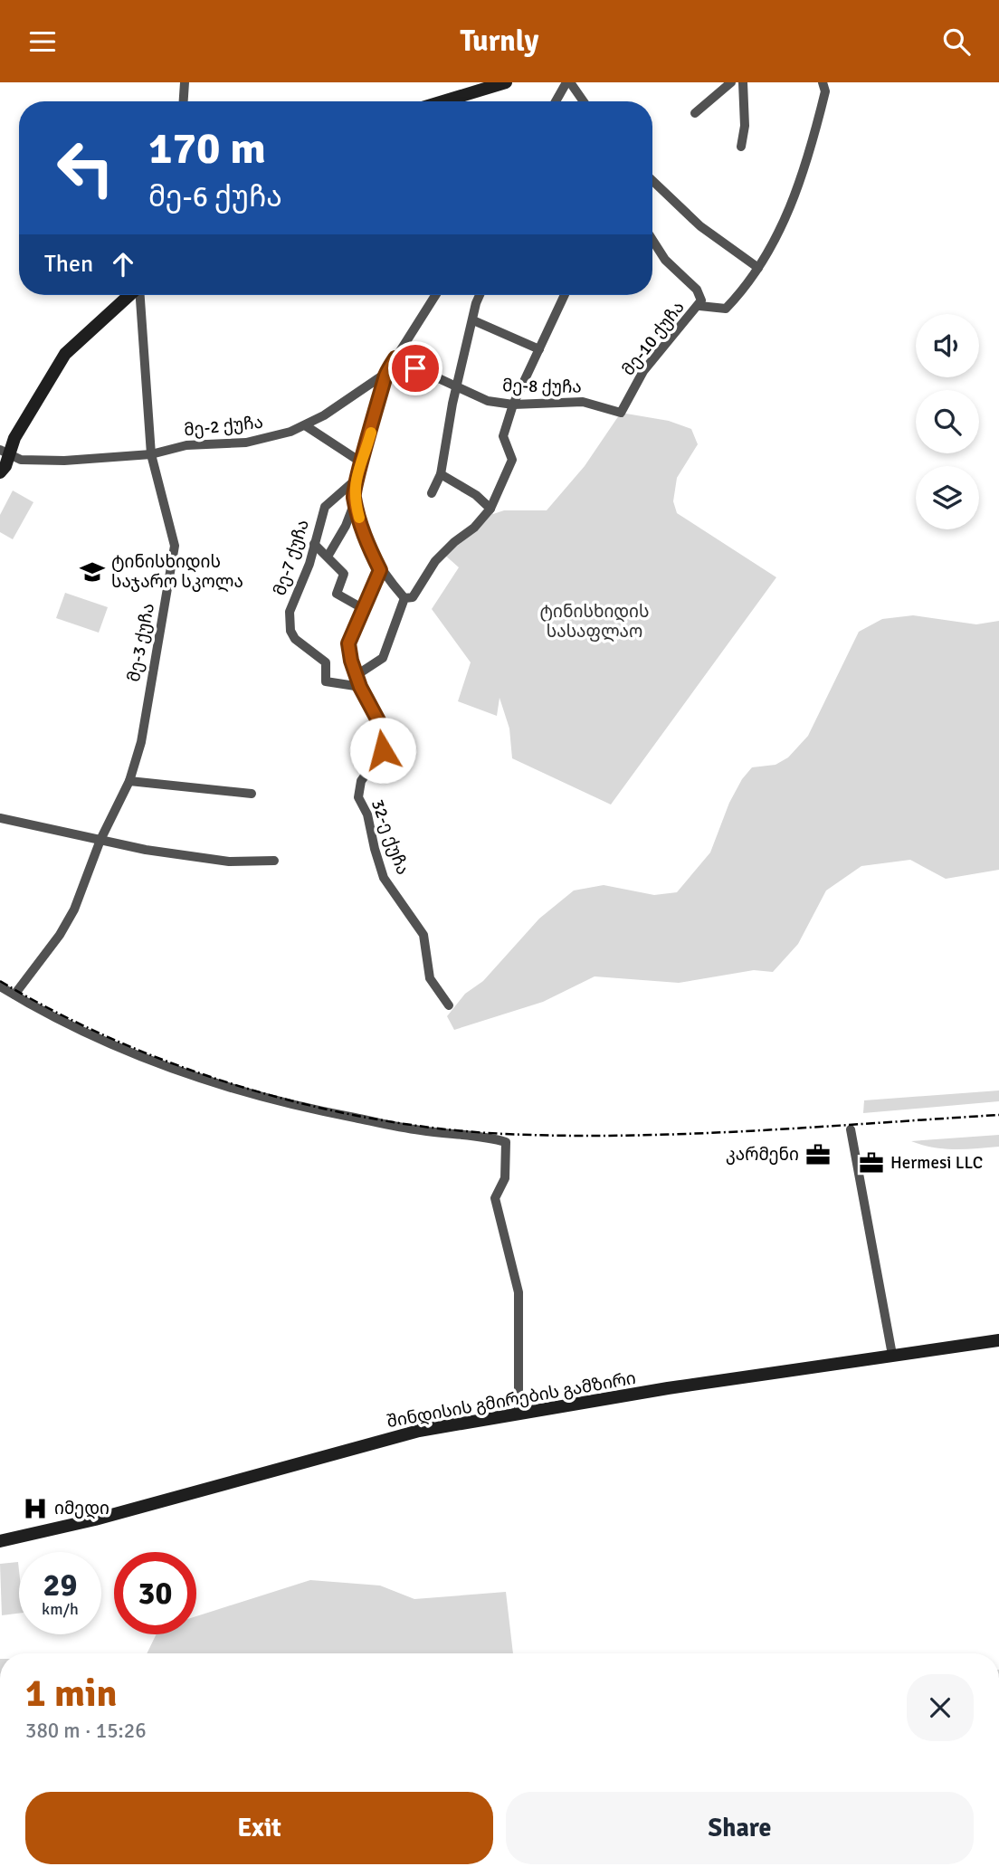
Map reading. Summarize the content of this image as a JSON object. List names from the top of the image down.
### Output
{
  "streets": {
    "main road": ["შინდისის გმირების გამზირი"],
    "street": [
      "მე-10 ქუჩა",
      "მე-8 ქუჩა",
      "მე-2 ქუჩა",
      "მე-7 ქუჩა",
      "მე-3 ქუჩა",
      "32-ე ქუჩა"
    ]
  },
  "crossings": [
    ["მე-10 ქუჩა", "მე-8 ქუჩა"],
    ["მე-8 ქუჩა", "მე-2 ქუჩა"],
    ["მე-2 ქუჩა", "მე-3 ქუჩა"],
    ["მე-7 ქუჩა", "32-ე ქუჩა"]
  ],
  "parks": ["ტინისხიდის სასაფლაო"],
  "places": {
    "school or university": ["ტინისხიდის საჯარო სკოლა"],
    "office": ["კარმენი", "Hermesi LLC"],
    "hospital": ["იმედი"]
  },
  "page": {
    "header": "Turnly",
    "turn": ["170 m", "მე-6 ქუჩა"],
    "then": "Then",
    "speed": "29 km/h",
    "limit": "30",
    "heading": ["1 min", "380 m · 15:26"],
    "buttons": ["Exit", "Share"]
  }
}
